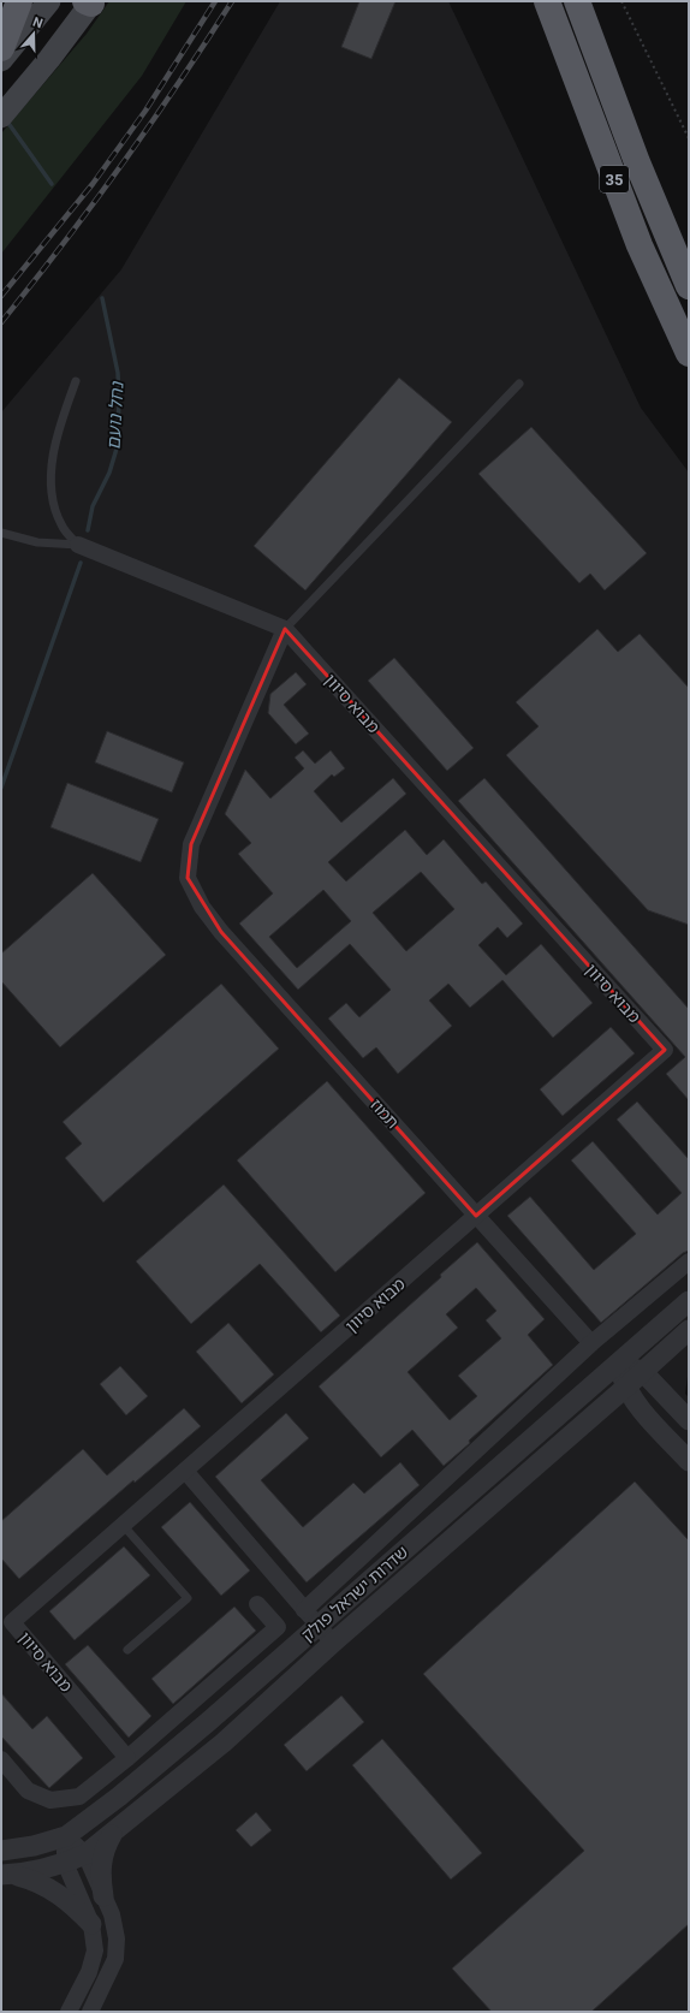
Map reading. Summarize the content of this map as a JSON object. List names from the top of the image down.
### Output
{
  "streets": {
    "highway": ["35"],
    "street": ["מבוא סיוון", "תמוז", "שדרות ישראל פולק"]
  },
  "crossings": [
    ["מבוא סיוון", "תמוז"]
  ],
  "water": ["נחל נועם"],
  "north": "top"
}
